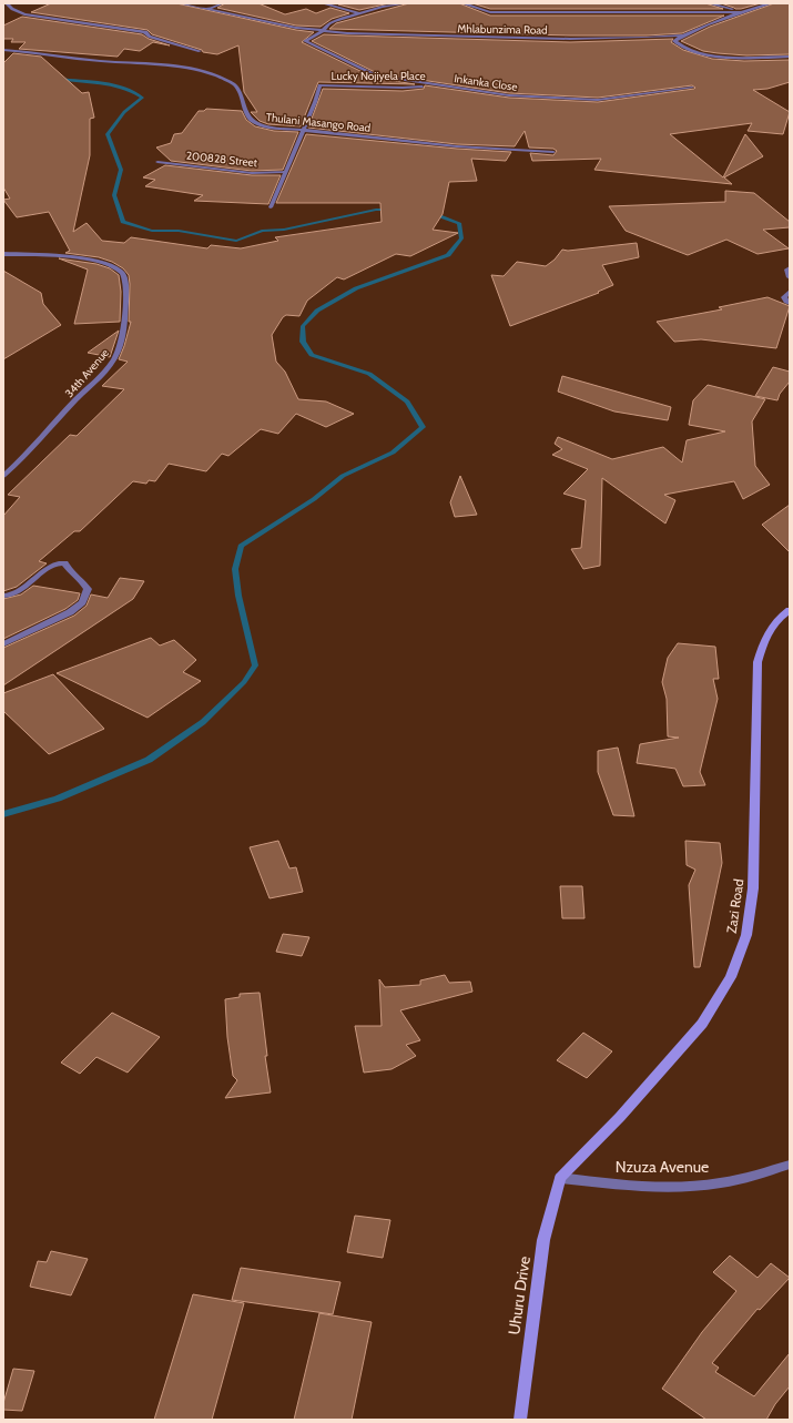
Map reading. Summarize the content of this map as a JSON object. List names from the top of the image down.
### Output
{
  "streets": {
    "street": [
      "Mhlabunzima Road",
      "Lucky Nojiyela Place",
      "Inkanka Close",
      "Thulani Masango Road",
      "200828 Street",
      "34th Avenue",
      "Zazi Road",
      "Nzuza Avenue",
      "Uhuru Drive"
    ]
  },
  "crossings": [
    ["Mhlabunzima Road", "Inkanka Close"],
    ["Lucky Nojiyela Place", "Inkanka Close"],
    ["Lucky Nojiyela Place", "Thulani Masango Road"],
    ["Zazi Road", "Nzuza Avenue"],
    ["Zazi Road", "Uhuru Drive"],
    ["Nzuza Avenue", "Uhuru Drive"]
  ]
}
